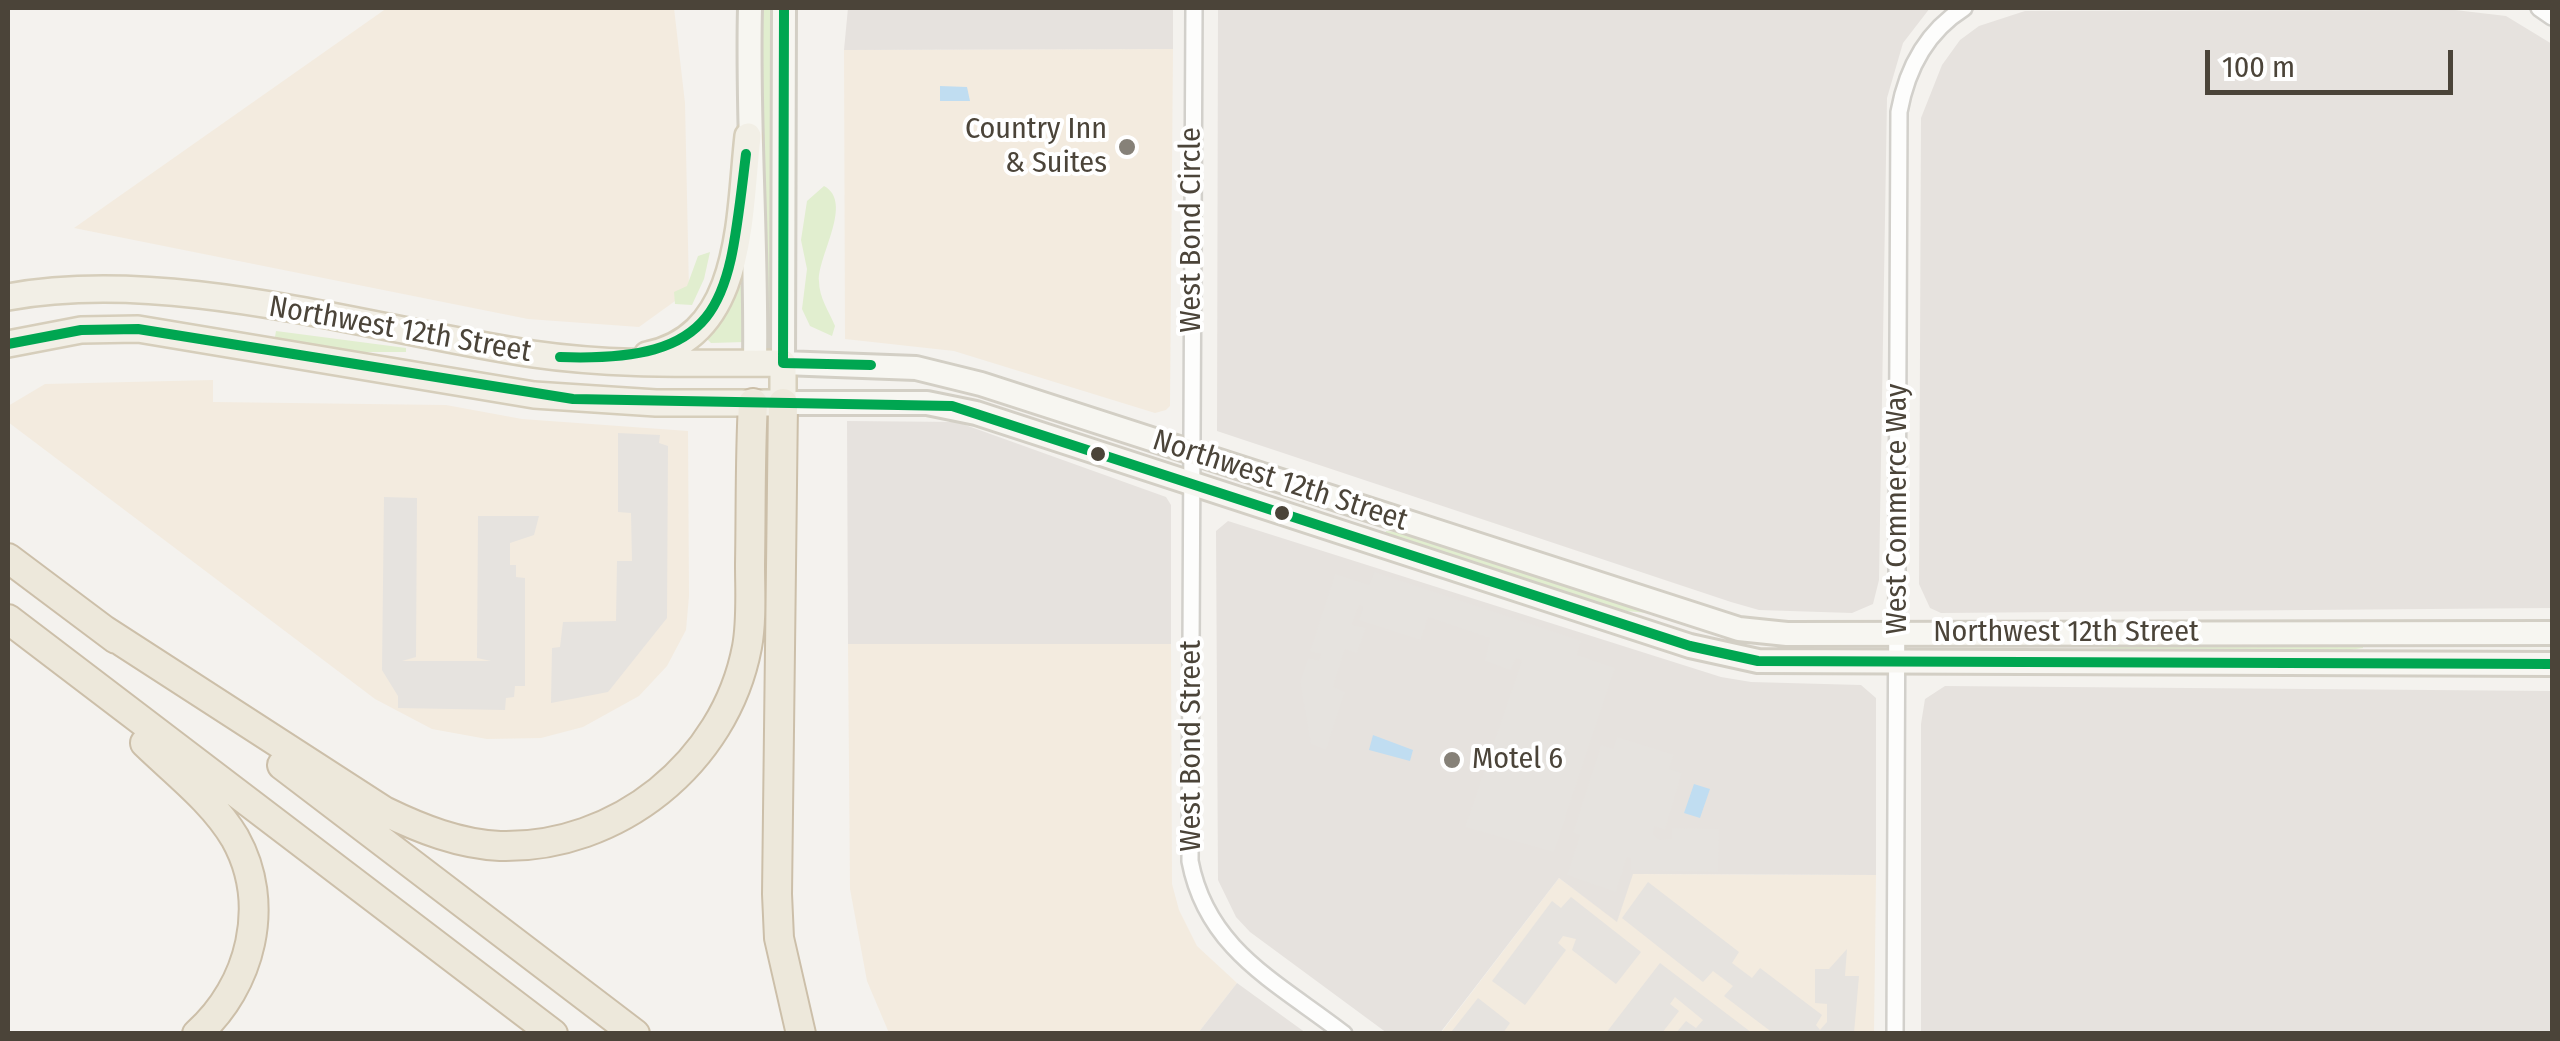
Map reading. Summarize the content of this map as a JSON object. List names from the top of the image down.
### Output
{
  "streets": {
    "main road": ["Northwest 12th Street"],
    "street": ["West Bond Circle", "West Commerce Way", "West Bond Street"]
  },
  "crossings": [
    ["West Bond Circle", "Northwest 12th Street"],
    ["West Bond Circle", "West Bond Street"],
    ["Northwest 12th Street", "West Commerce Way"],
    ["Northwest 12th Street", "West Bond Street"]
  ],
  "places": ["Country Inn & Suites", "Motel 6"],
  "scale_bar": "100 m"
}
